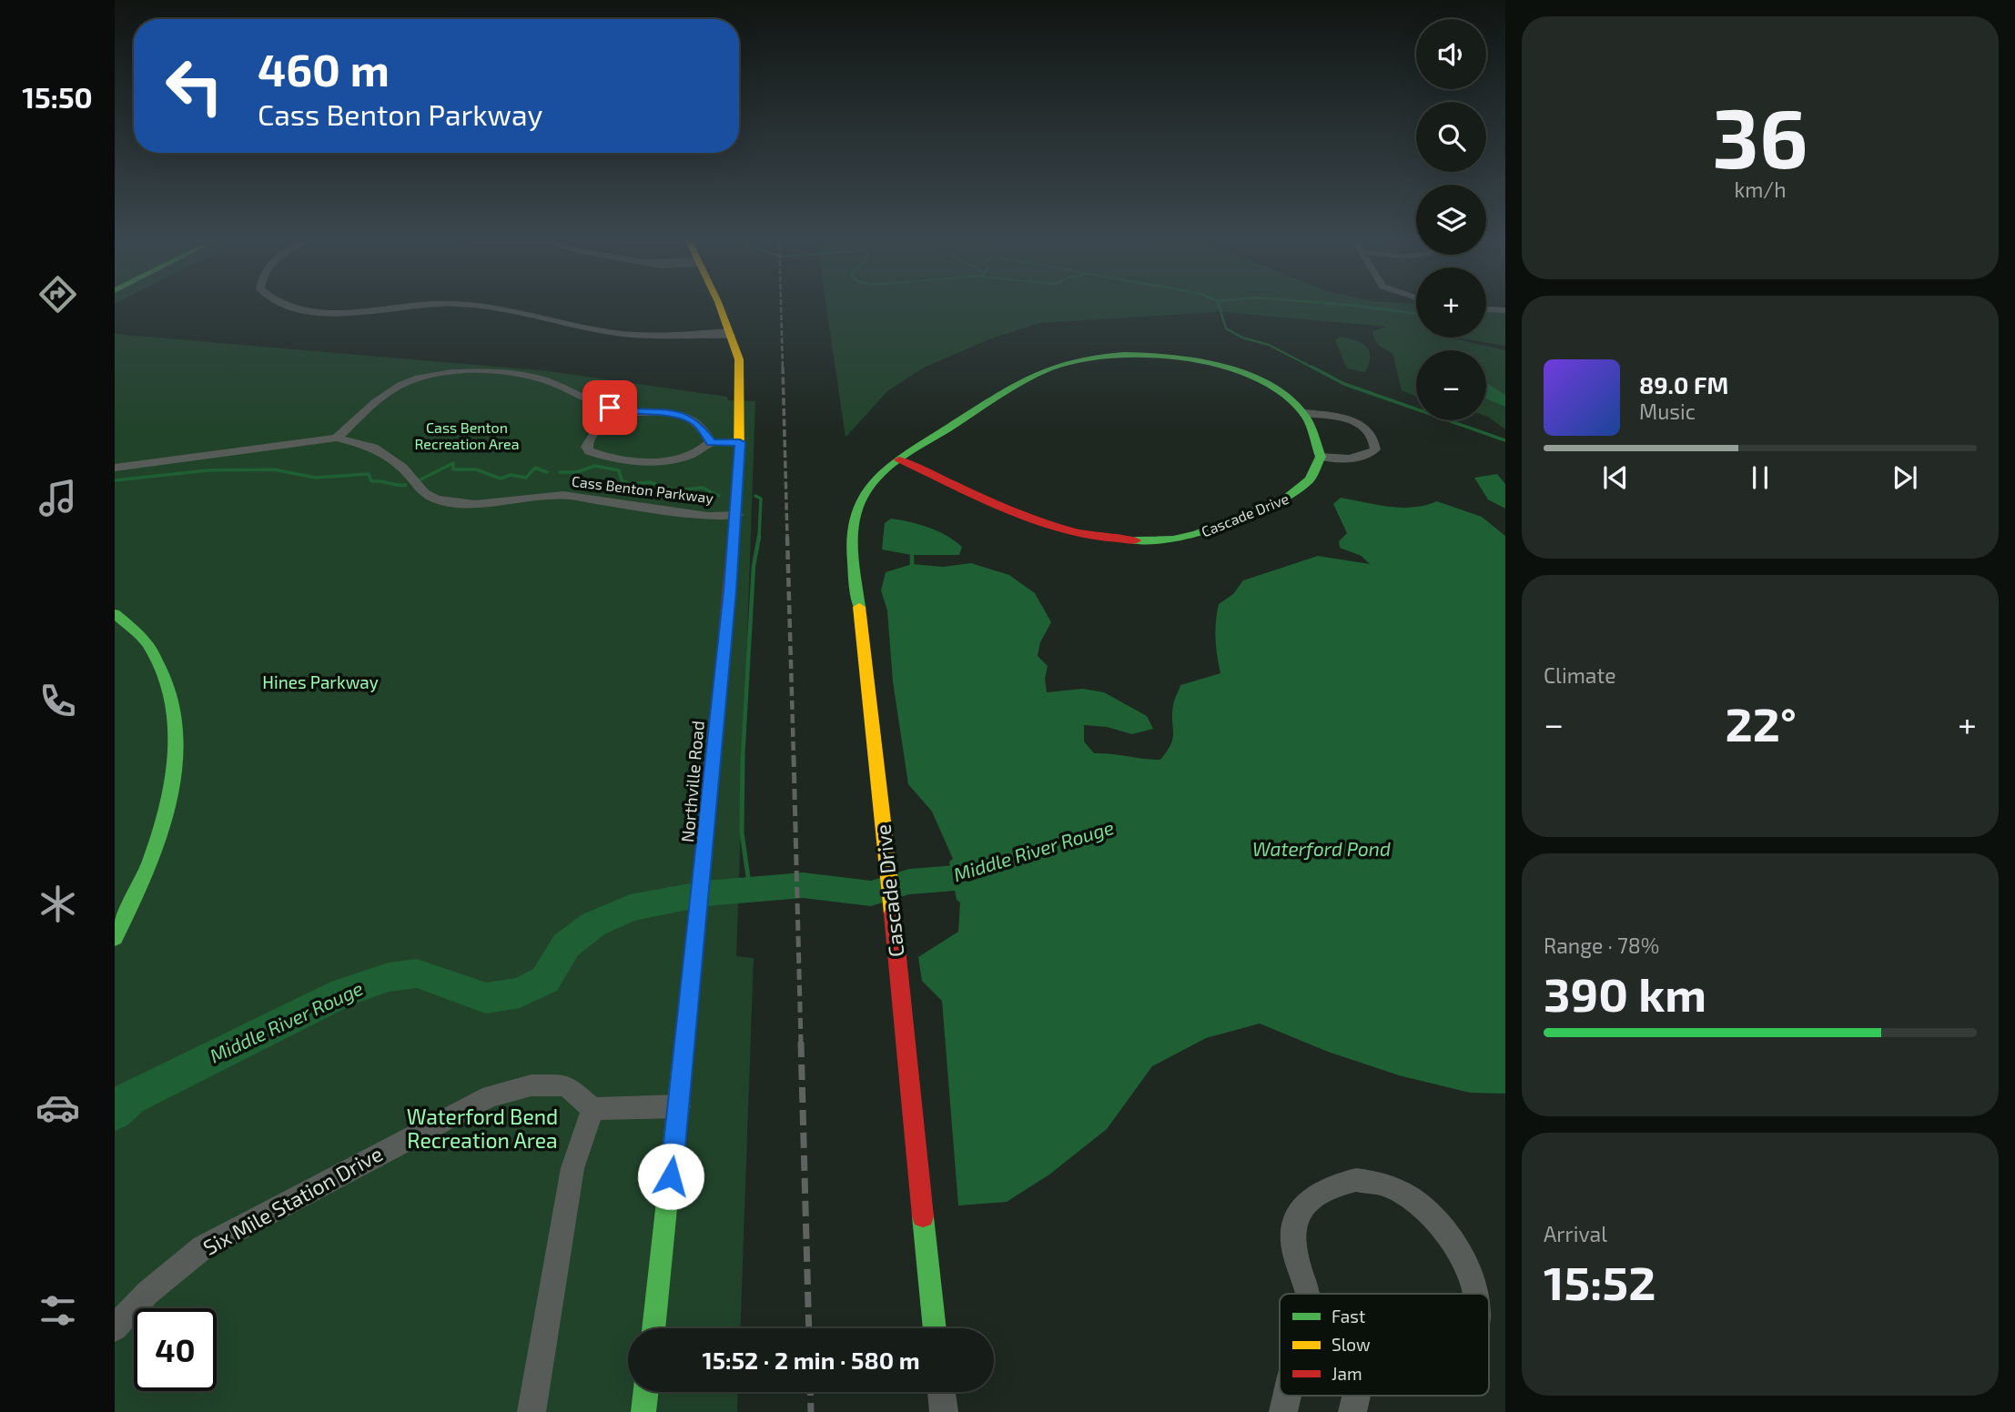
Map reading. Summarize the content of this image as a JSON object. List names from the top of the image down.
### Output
{
  "streets": {
    "street": [
      "Cass Benton Parkway",
      "Cascade Drive",
      "Northville Road",
      "Six Mile Station Drive"
    ]
  },
  "crossings": [
    ["Cass Benton Parkway", "Northville Road"]
  ],
  "water": ["Waterford Pond", "Middle River Rouge"],
  "parks": ["Cass Benton Recreation Area", "Hines Parkway", "Waterford Bend Recreation Area"],
  "legend": ["Fast", "Slow", "Jam"],
  "page": {
    "tabs": "15:50",
    "tile": [
      ["36", "km/h"],
      "Climate",
      ["Range · 78%", "390 km"],
      ["Arrival", "15:52"]
    ],
    "map_buttons": ["+", "−"],
    "turn": ["460 m", "Cass Benton Parkway"],
    "song": ["89.0 FM", "Music"],
    "heat": ["−", "22°", "+"],
    "limit": "40",
    "trip": "15:52 · 2 min · 580 m"
  }
}
